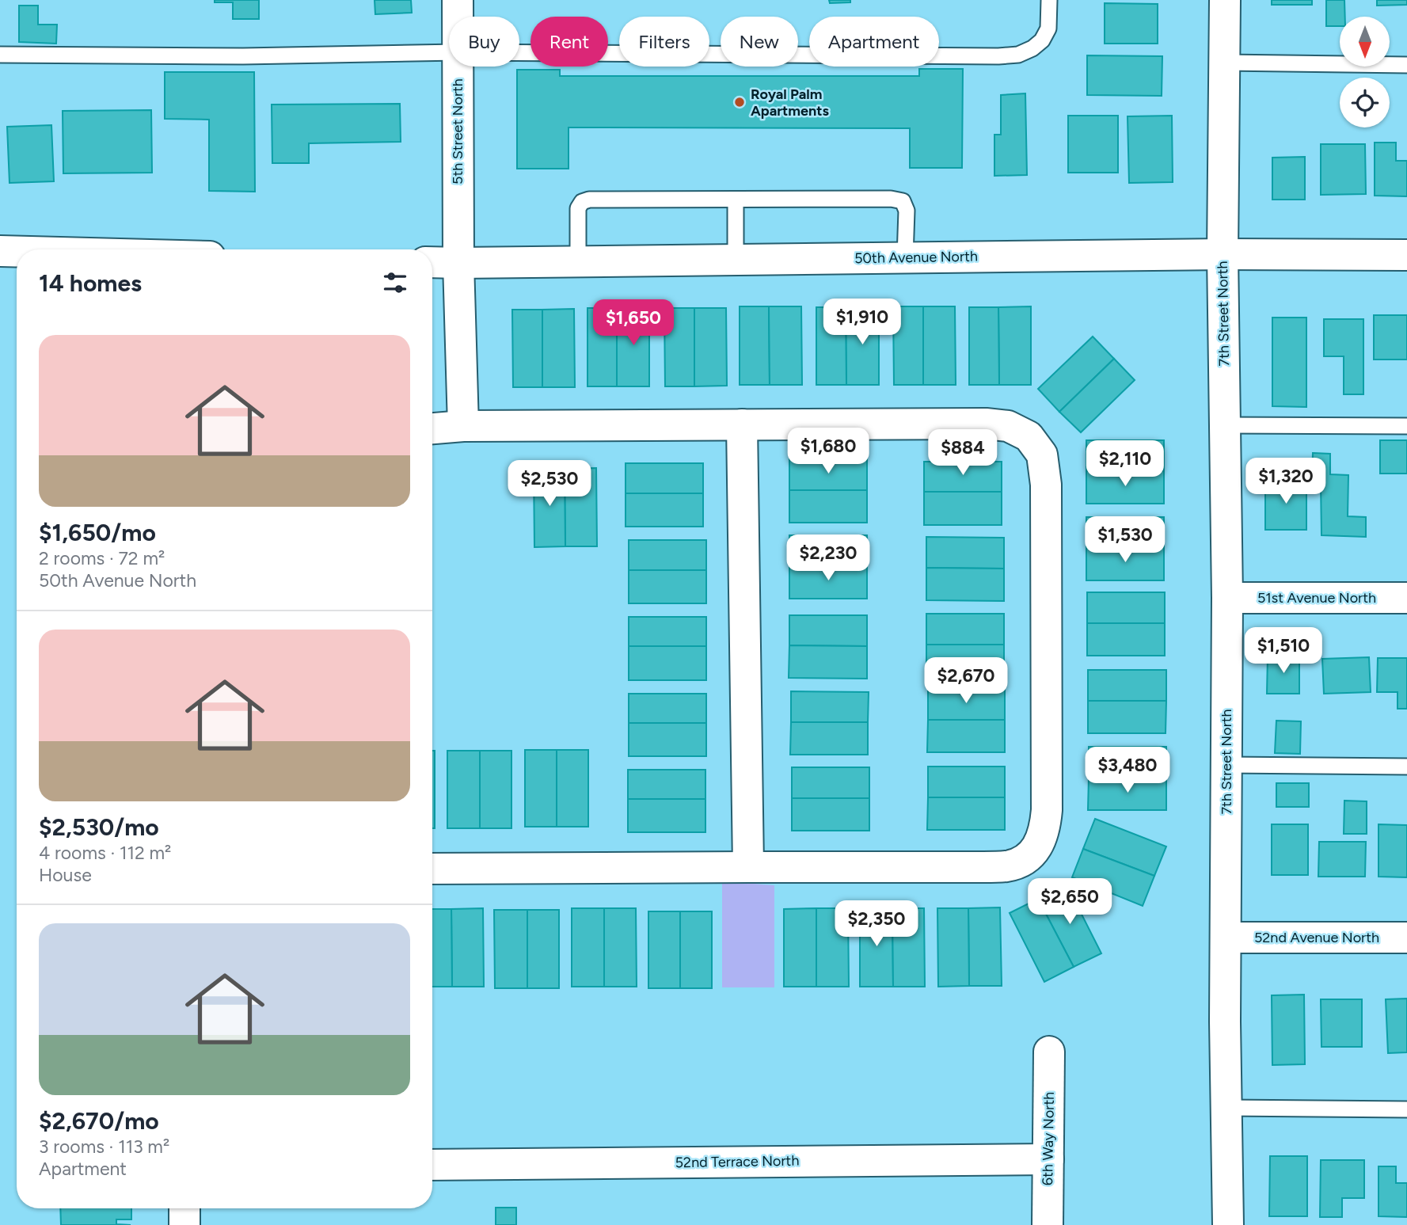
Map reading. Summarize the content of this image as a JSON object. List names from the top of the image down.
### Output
{
  "streets": {
    "street": [
      "5th Street North",
      "50th Avenue North",
      "7th Street North",
      "51st Avenue North",
      "52nd Avenue North",
      "6th Way North",
      "52nd Terrace North"
    ]
  },
  "crossings": [
    ["5th Street North", "50th Avenue North"],
    ["50th Avenue North", "7th Street North"],
    ["7th Street North", "51st Avenue North"],
    ["7th Street North", "52nd Avenue North"],
    ["6th Way North", "52nd Terrace North"]
  ],
  "places": ["Royal Palm Apartments"],
  "north": "bottom",
  "page": {
    "chip": [
      "Buy",
      "Rent",
      "Filters",
      "New",
      "Apartment"
    ],
    "heading": "14 homes",
    "price": [
      "$1,910",
      "$1,650",
      "$1,680",
      "$884",
      "$2,110",
      "$1,320",
      "$2,530",
      "$1,530",
      "$2,230",
      "$1,510",
      "$2,670",
      "$3,480",
      "$2,650",
      "$2,350"
    ],
    "list": [
      {
        "name": "$1,650/mo",
        "note": "2 rooms · 72 m² · 50th Avenue North"
      },
      {
        "name": "$2,530/mo",
        "note": "4 rooms · 112 m² · House"
      },
      {
        "name": "$2,670/mo",
        "note": "3 rooms · 113 m² · Apartment"
      }
    ]
  }
}
